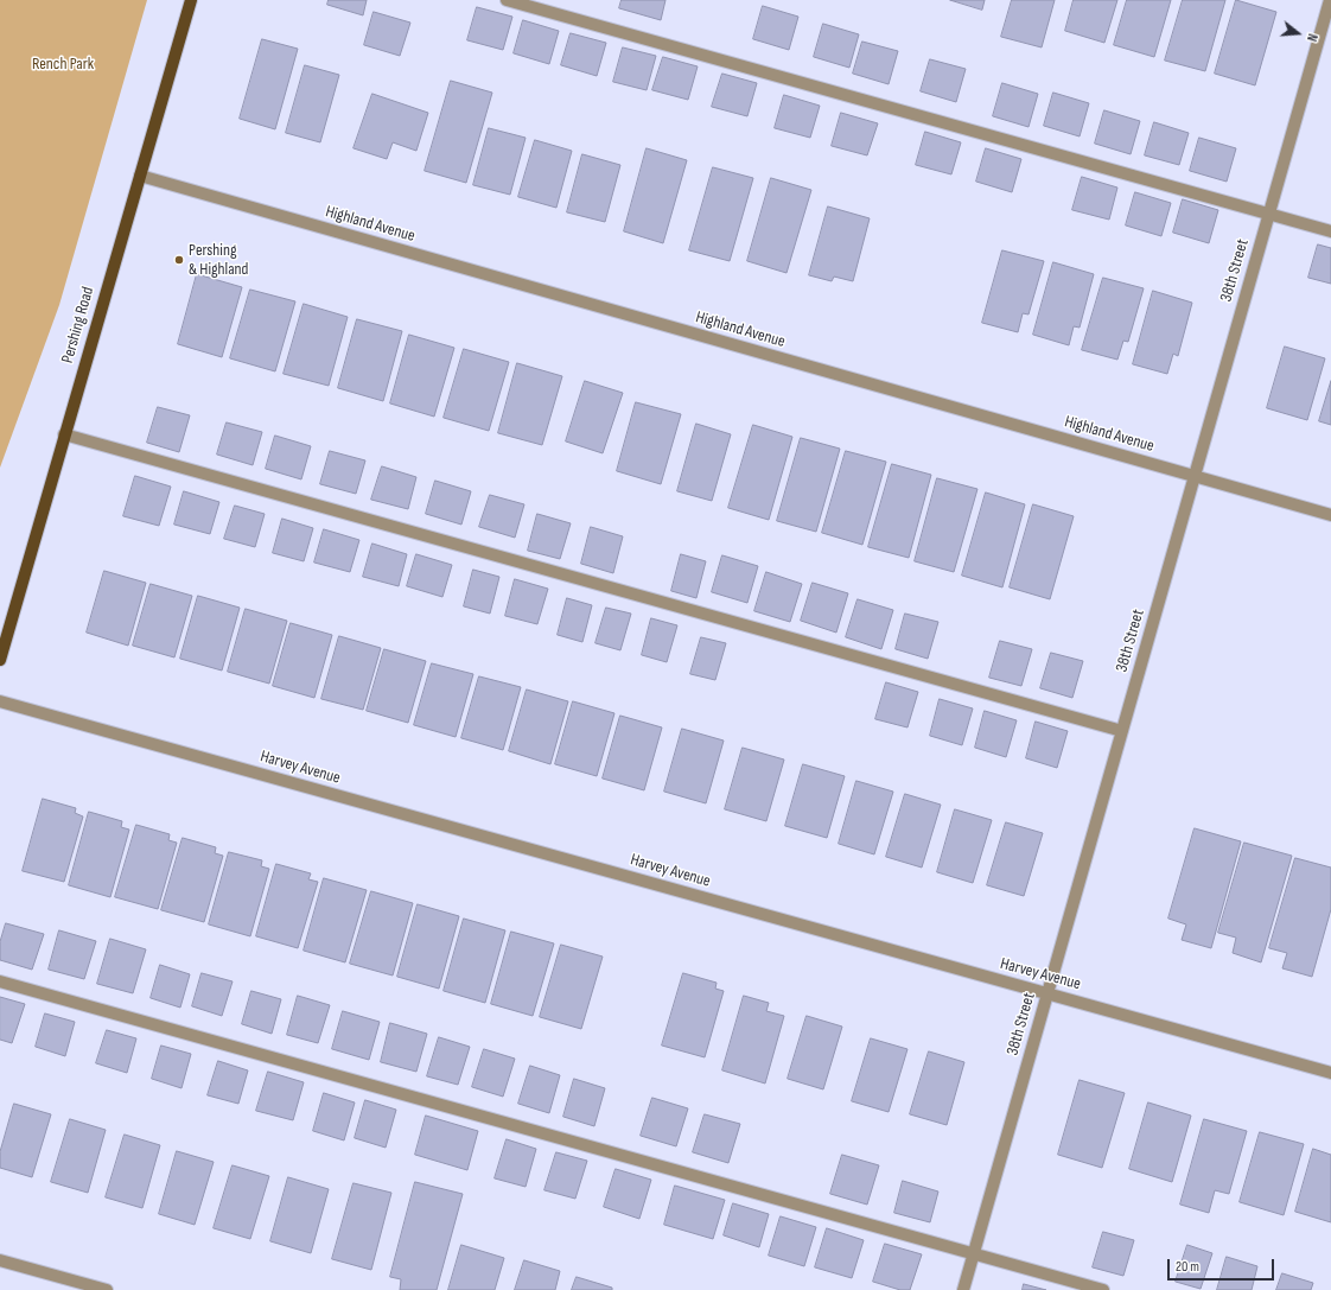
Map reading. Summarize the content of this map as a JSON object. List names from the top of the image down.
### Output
{
  "streets": {
    "main road": ["Pershing Road"],
    "street": ["Highland Avenue", "38th Street", "Harvey Avenue"]
  },
  "crossings": [
    ["Highland Avenue", "38th Street"],
    ["Highland Avenue", "Pershing Road"],
    ["38th Street", "Harvey Avenue"]
  ],
  "parks": ["Rench Park"],
  "places": ["Pershing & Highland"],
  "scale_bar": "20 m",
  "north": "right"
}
